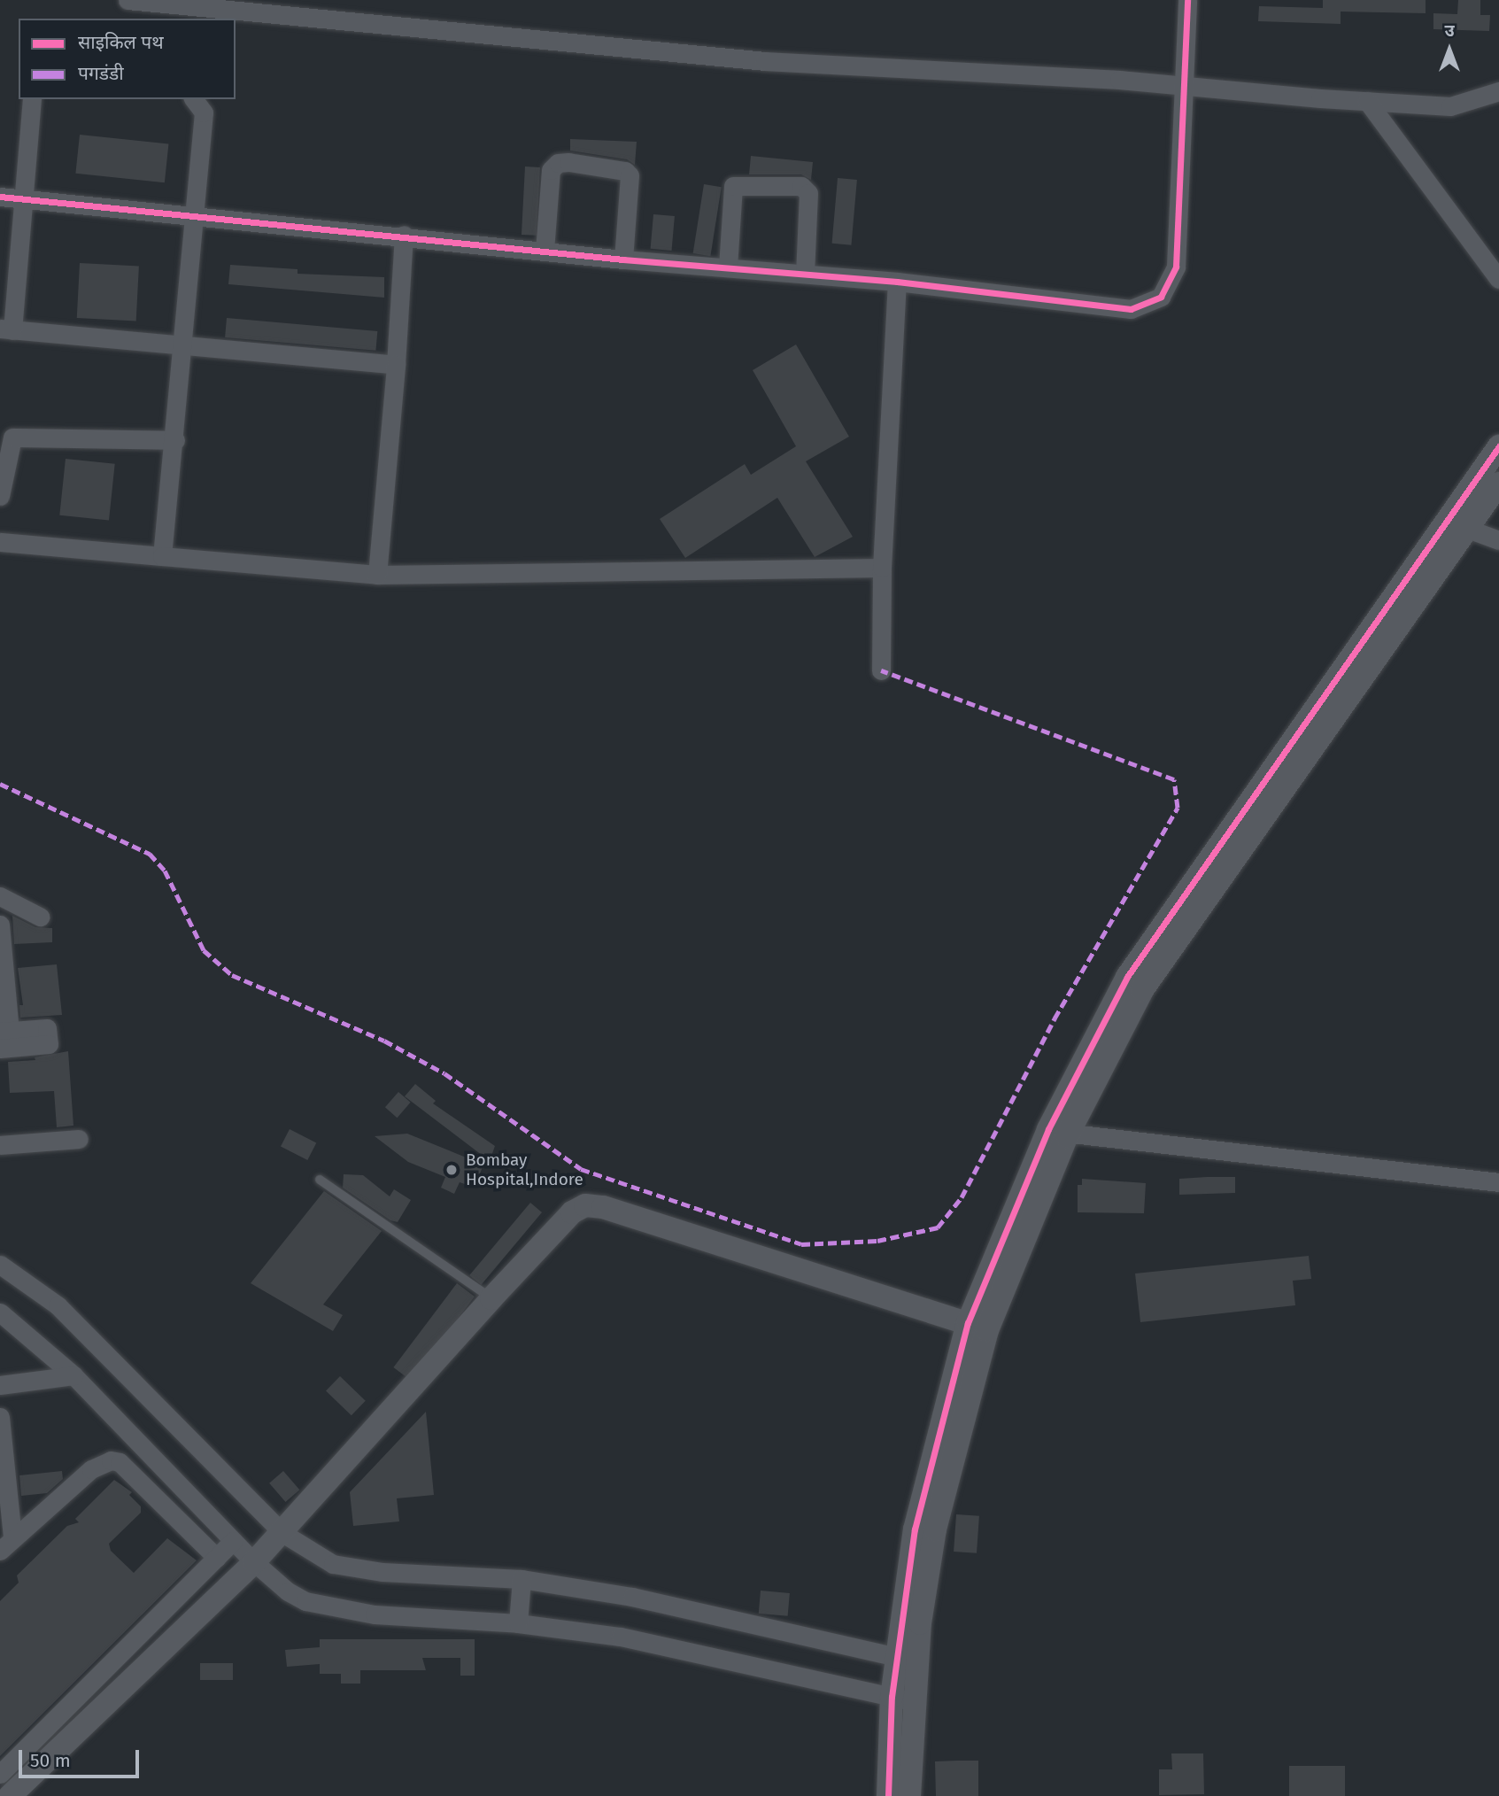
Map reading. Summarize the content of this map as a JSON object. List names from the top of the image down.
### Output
{
  "places": ["Bombay Hospital,Indore"],
  "legend": ["साइकिल पथ", "पगडंडी"],
  "scale_bar": "50 m",
  "north": "top"
}
